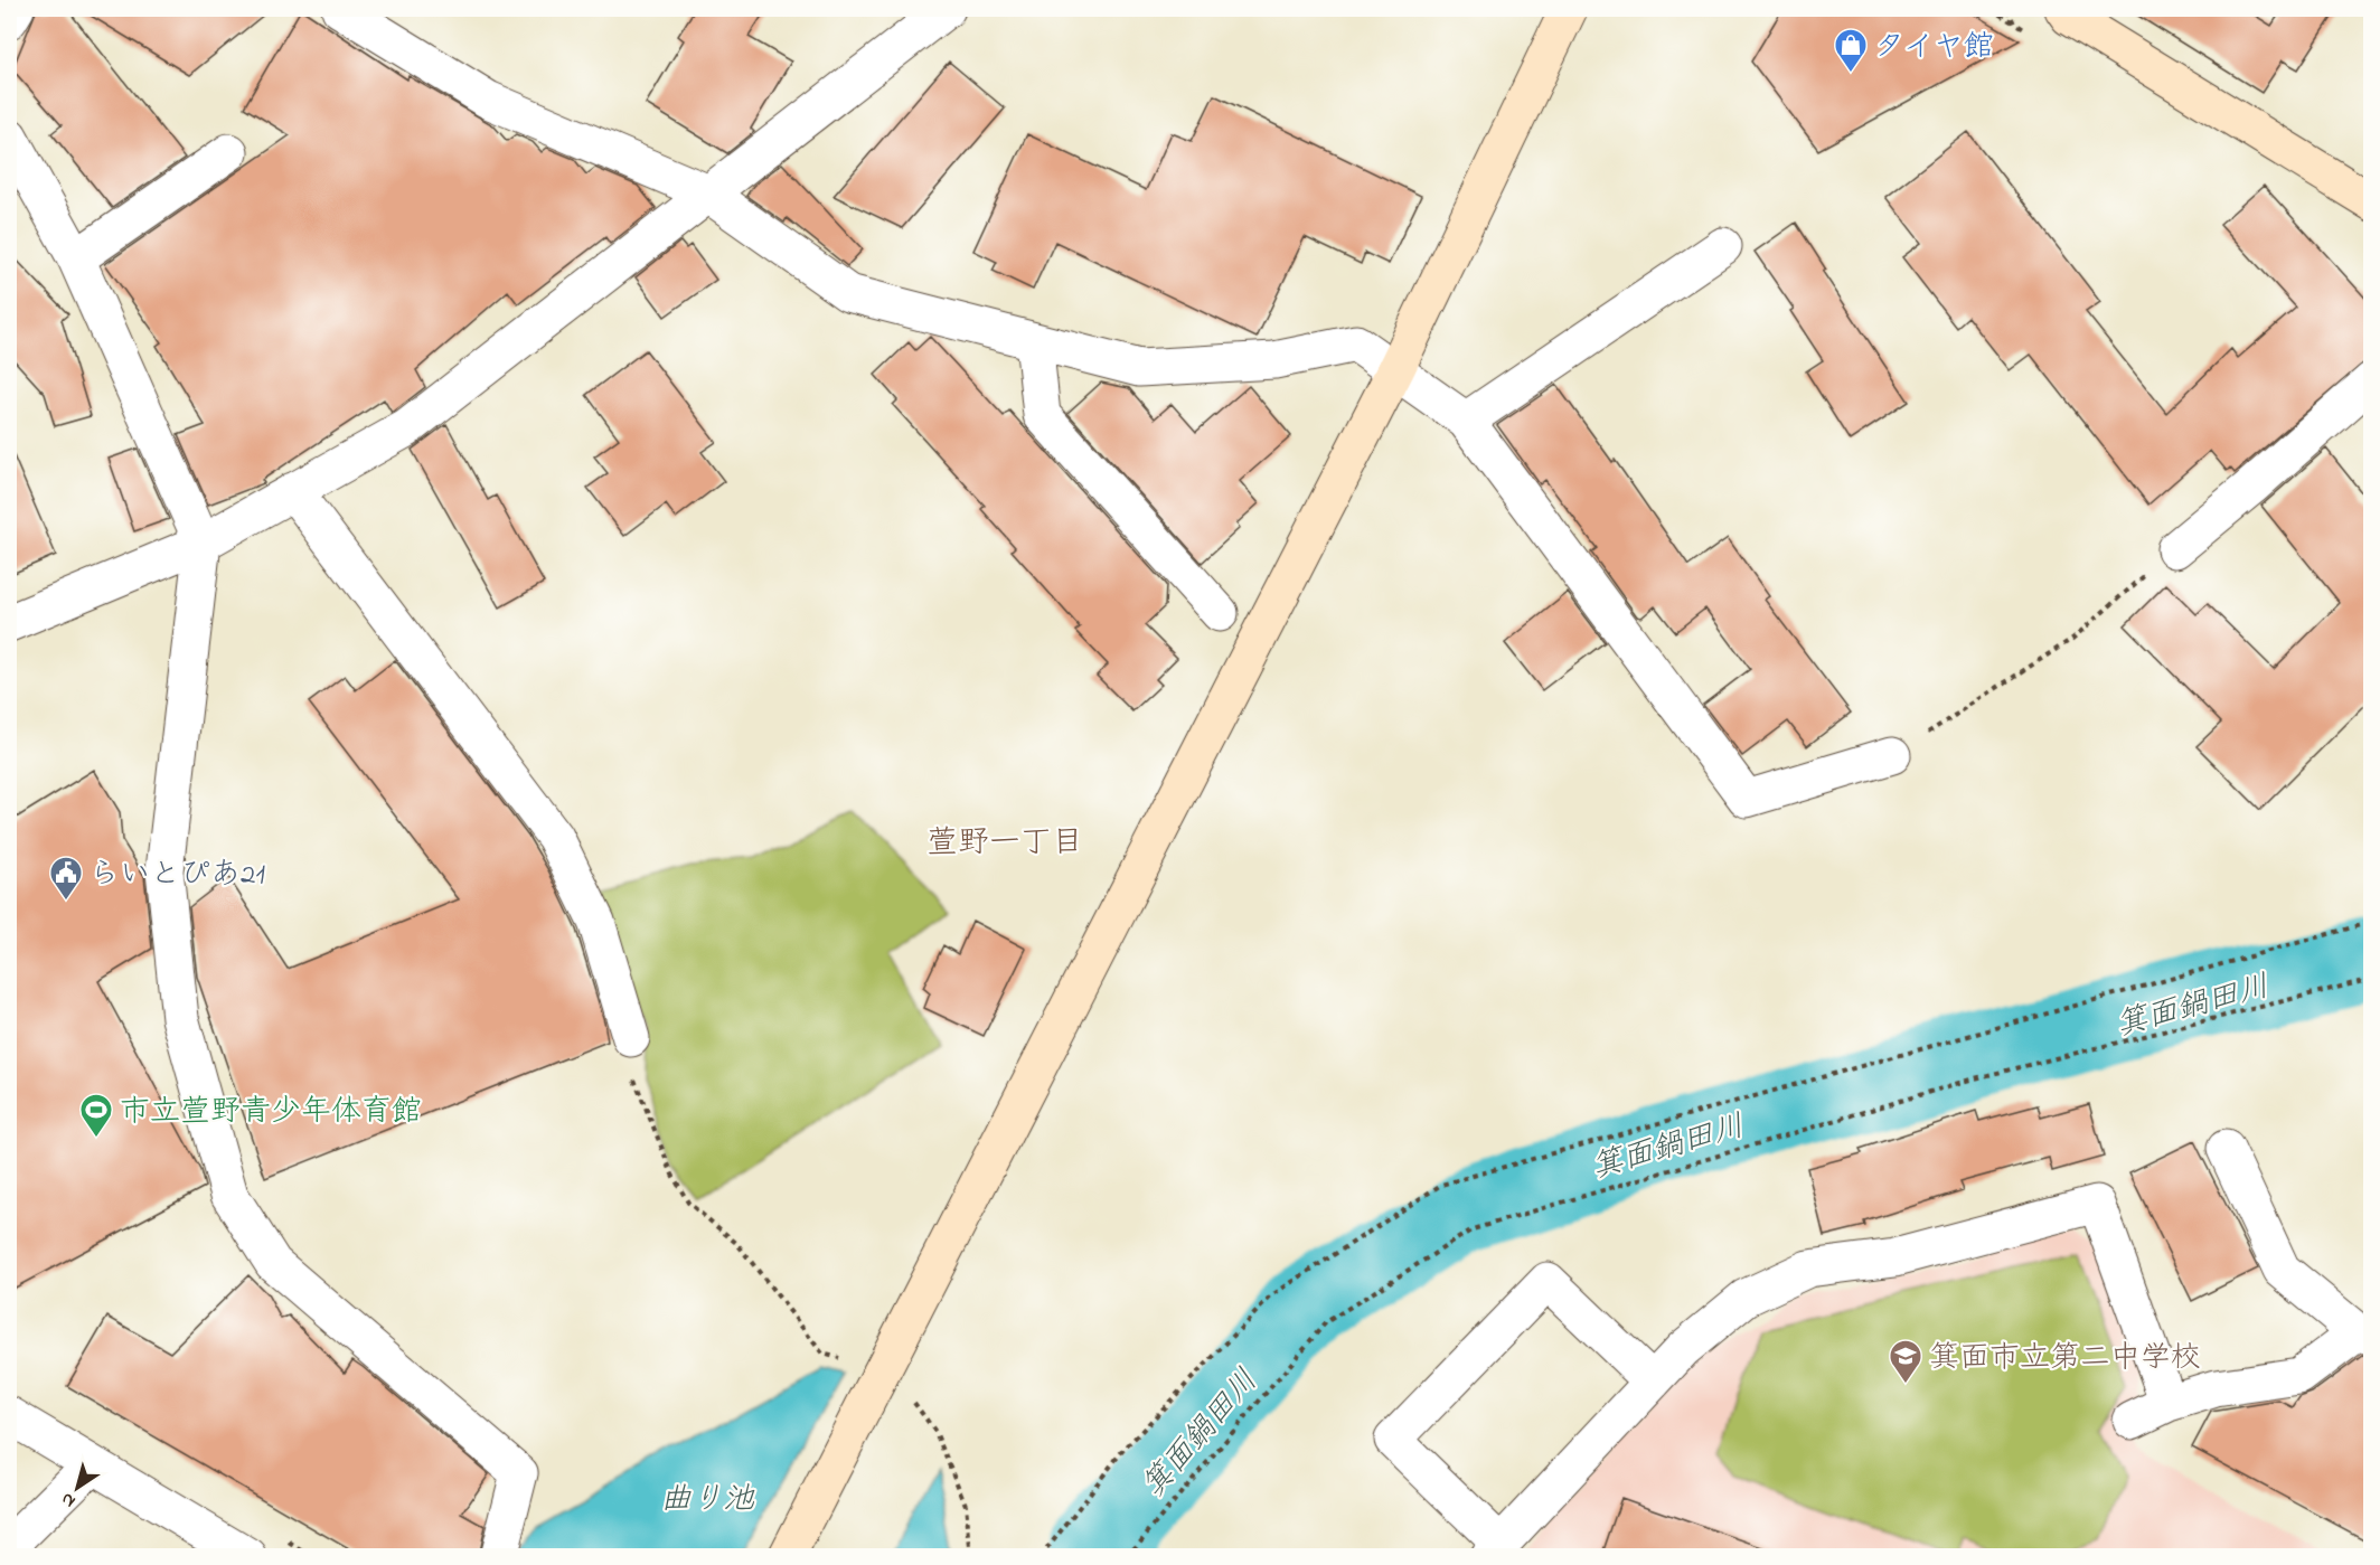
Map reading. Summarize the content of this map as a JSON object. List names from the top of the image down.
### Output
{
  "districts": ["萱野一丁目"],
  "water": ["箕面鍋田川", "曲り池"],
  "places": {
    "shop": ["タイヤ館"],
    "public building": ["らいとぴあ21"],
    "sports": ["市立萱野青少年体育館"],
    "school or university": ["箕面市立第二中学校"]
  },
  "north": "bottom left"
}
